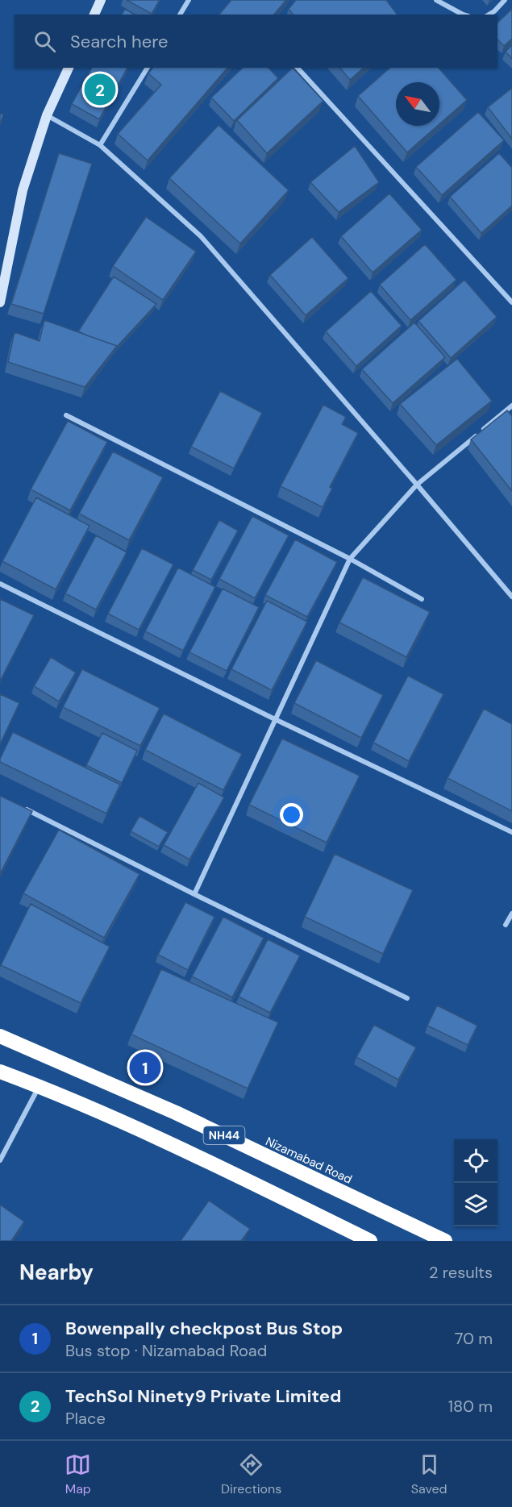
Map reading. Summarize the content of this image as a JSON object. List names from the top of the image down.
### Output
{
  "streets": {
    "highway": ["NH44", "Nizamabad Road"]
  },
  "north": "top left",
  "page": {
    "search": "Search here",
    "pins": ["2", "1"],
    "heading": ["Nearby", "2 results"],
    "list": [
      {
        "mark": "1",
        "name": "Bowenpally checkpost Bus Stop",
        "note": "Bus stop · Nizamabad Road",
        "value": "70 m"
      },
      {
        "mark": "2",
        "name": "TechSol Ninety9 Private Limited",
        "note": "Place",
        "value": "180 m"
      }
    ],
    "nav": ["Map", "Directions", "Saved"]
  }
}
